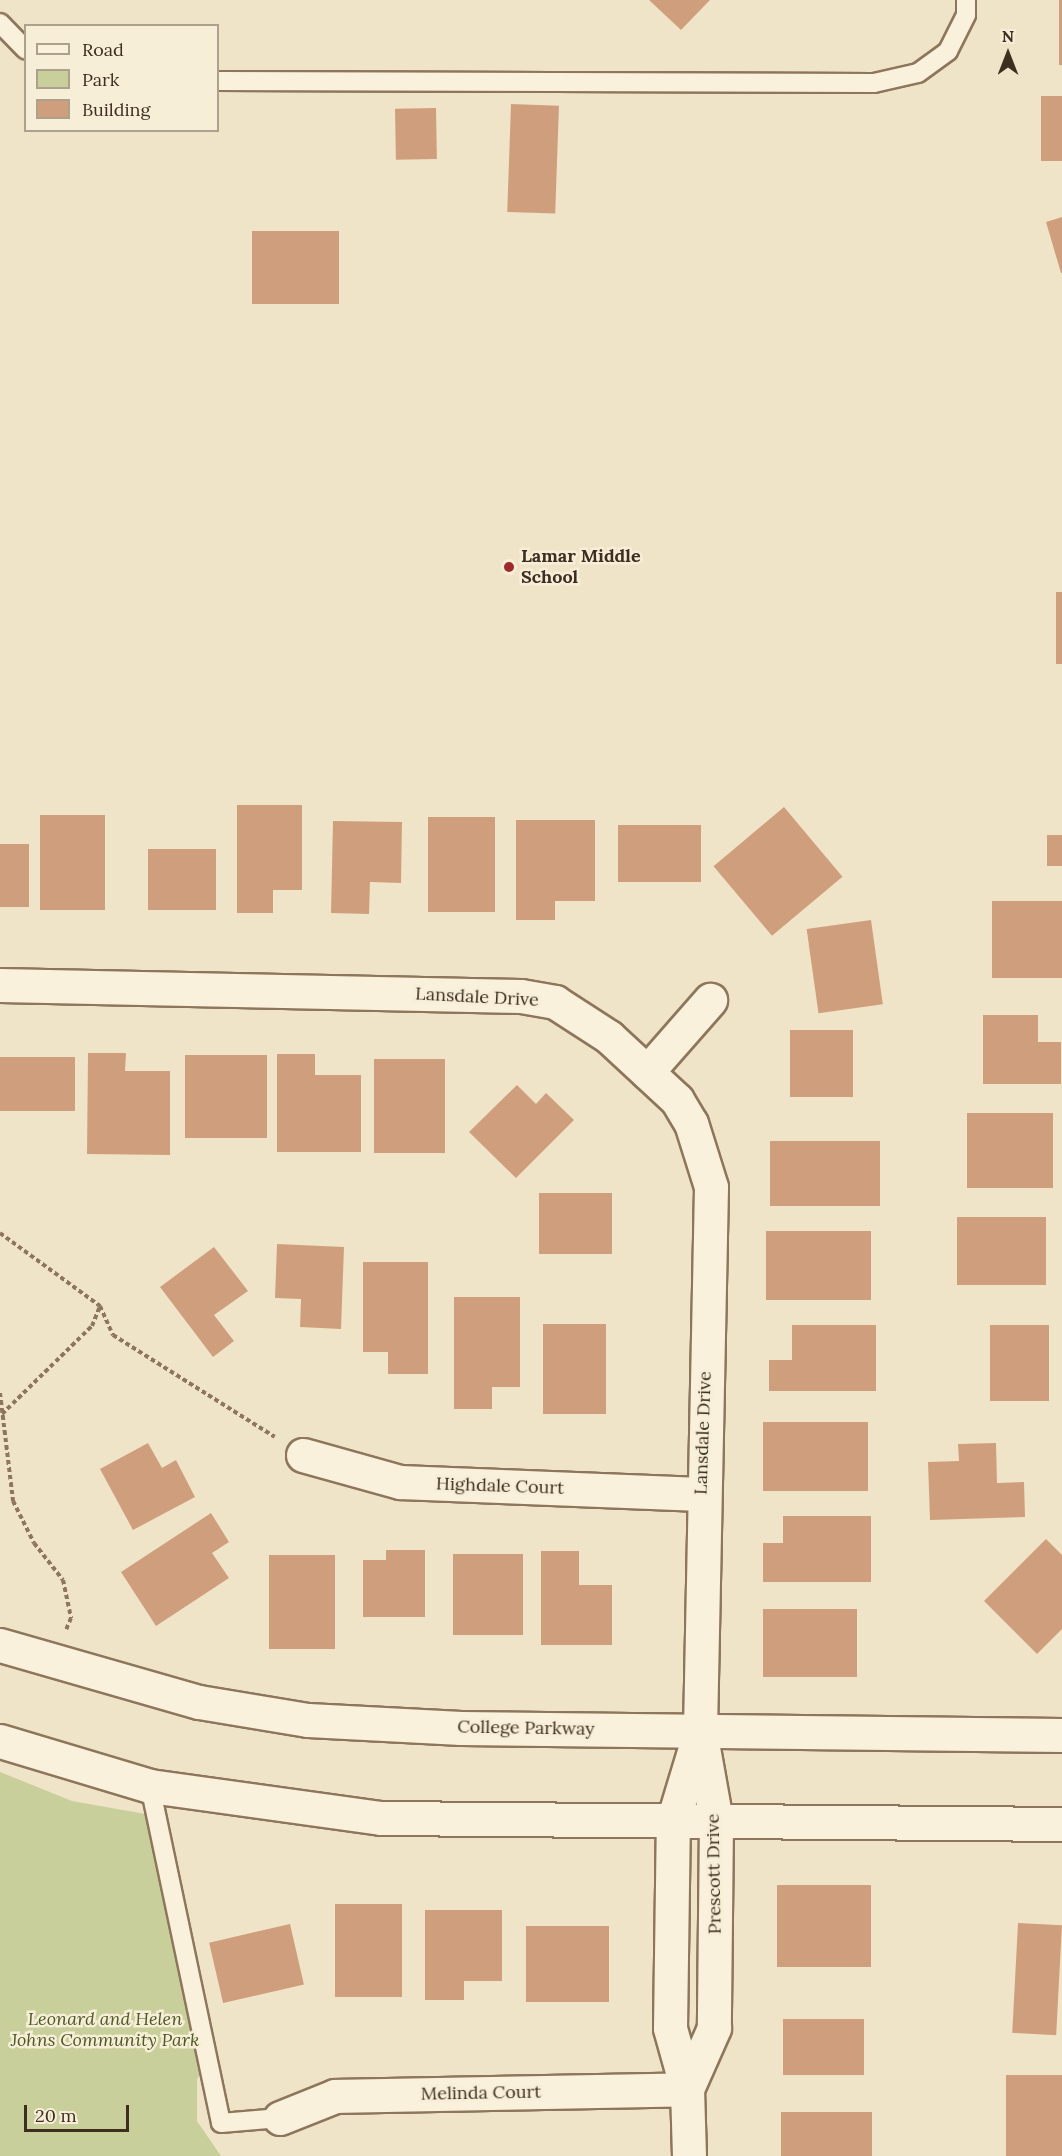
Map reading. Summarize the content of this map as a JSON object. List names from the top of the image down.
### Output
{
  "streets": {
    "street": [
      "Lansdale Drive",
      "Highdale Court",
      "College Parkway",
      "Prescott Drive",
      "Melinda Court"
    ]
  },
  "crossings": [
    ["Lansdale Drive", "Highdale Court"],
    ["Lansdale Drive", "College Parkway"],
    ["Lansdale Drive", "Prescott Drive"],
    ["College Parkway", "Prescott Drive"],
    ["Prescott Drive", "Melinda Court"]
  ],
  "parks": ["Leonard and Helen Johns Community Park"],
  "places": ["Lamar Middle School"],
  "legend": ["Road", "Park", "Building"],
  "scale_bar": "20 m",
  "north": "top"
}
